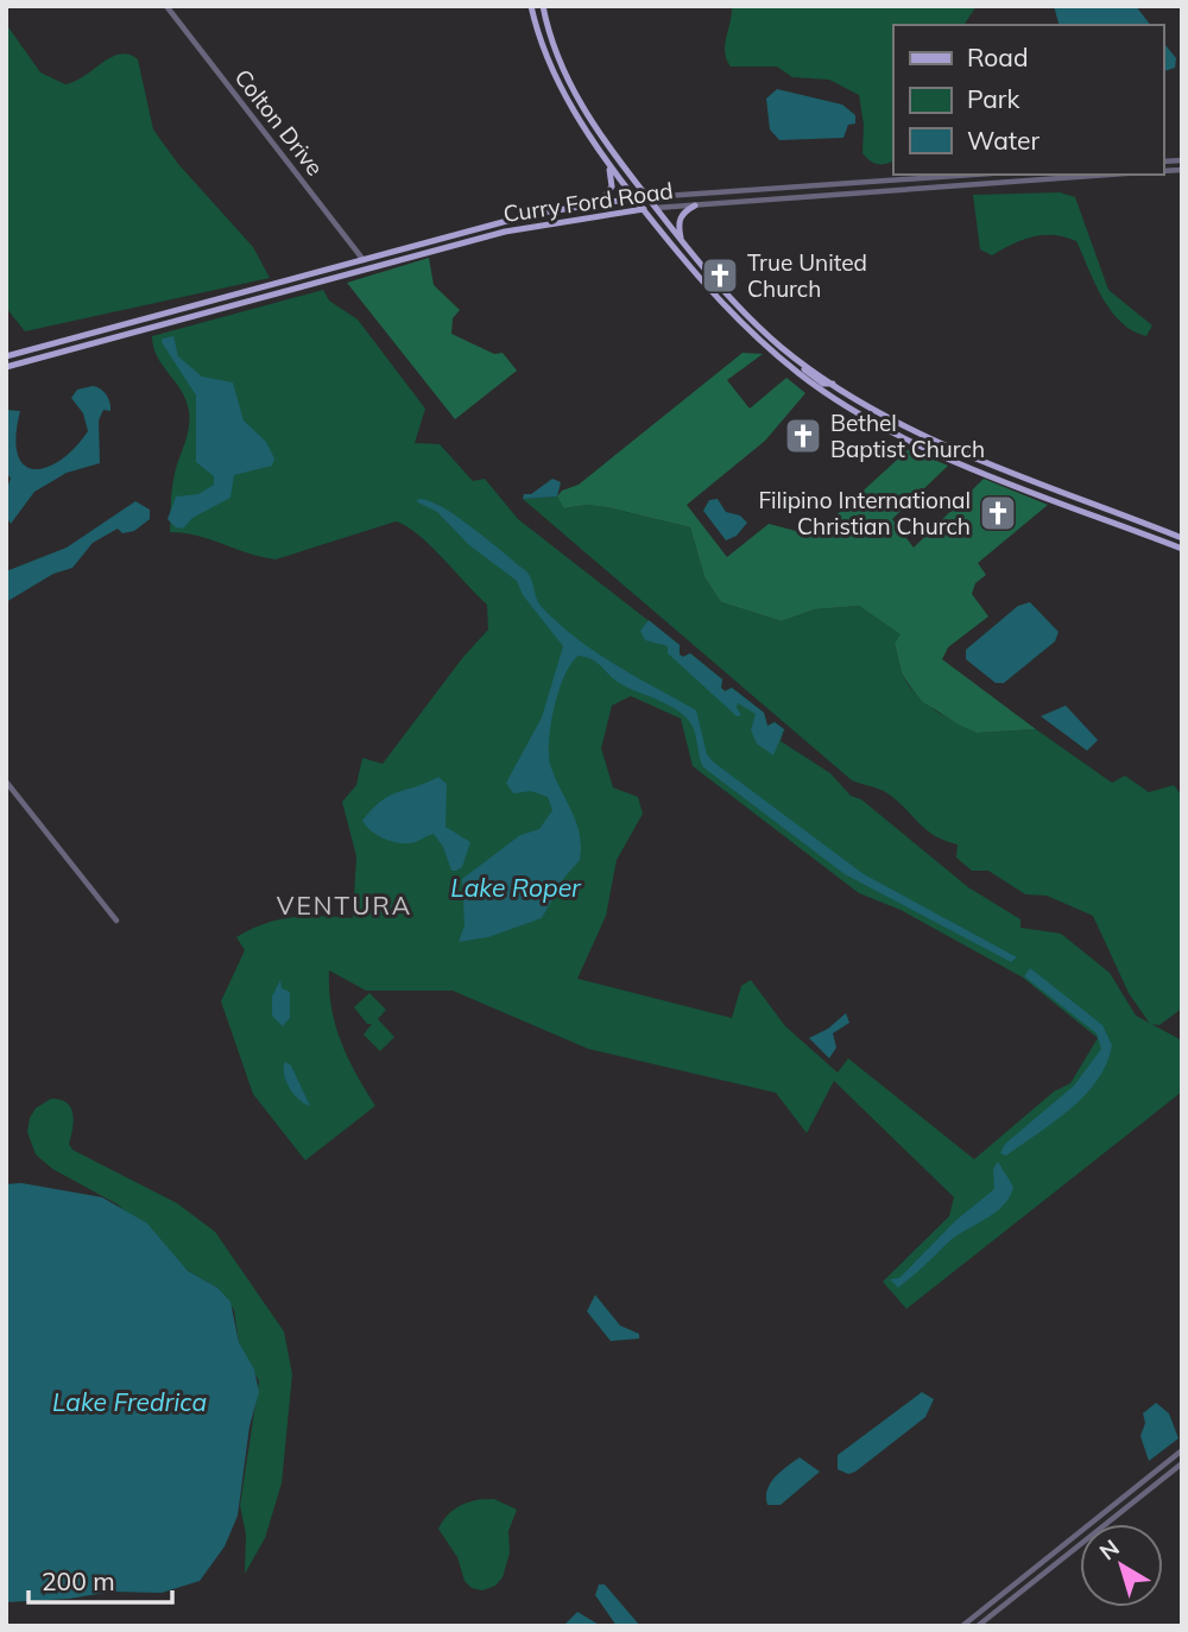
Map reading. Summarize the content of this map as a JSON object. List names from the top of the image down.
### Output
{
  "streets": {
    "main road": ["Curry Ford Road"],
    "street": ["Colton Drive"]
  },
  "crossings": [
    ["Colton Drive", "Curry Ford Road"]
  ],
  "districts": ["VENTURA"],
  "water": ["Lake Roper", "Lake Fredrica"],
  "places": {
    "church": ["True United Church", "Bethel Baptist Church", "Filipino International Christian Church"]
  },
  "legend": ["Road", "Park", "Water"],
  "scale_bar": "200 m",
  "north": "top left"
}
